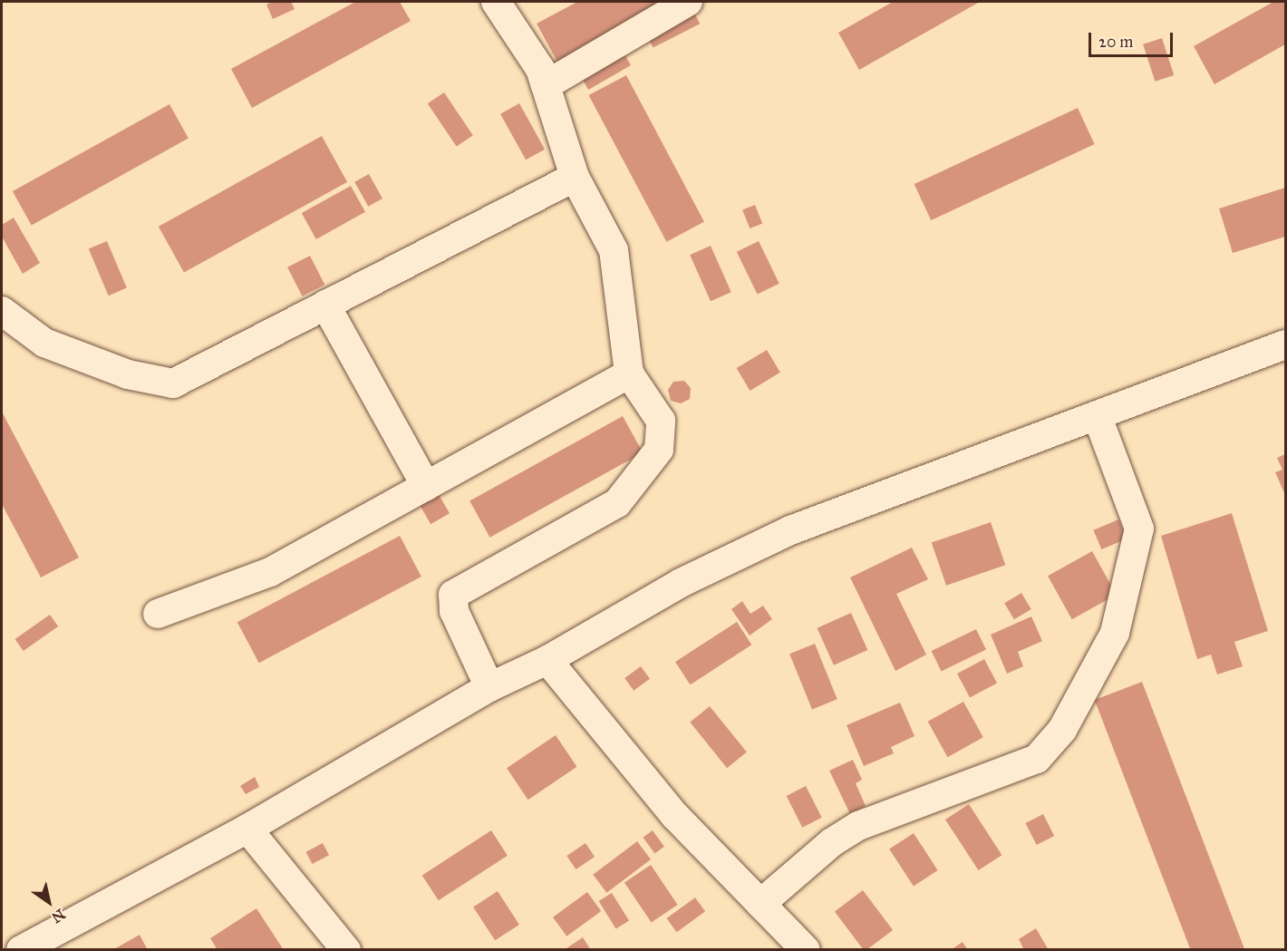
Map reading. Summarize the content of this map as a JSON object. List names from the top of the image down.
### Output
{
  "scale_bar": "20 m",
  "north": "bottom right"
}
